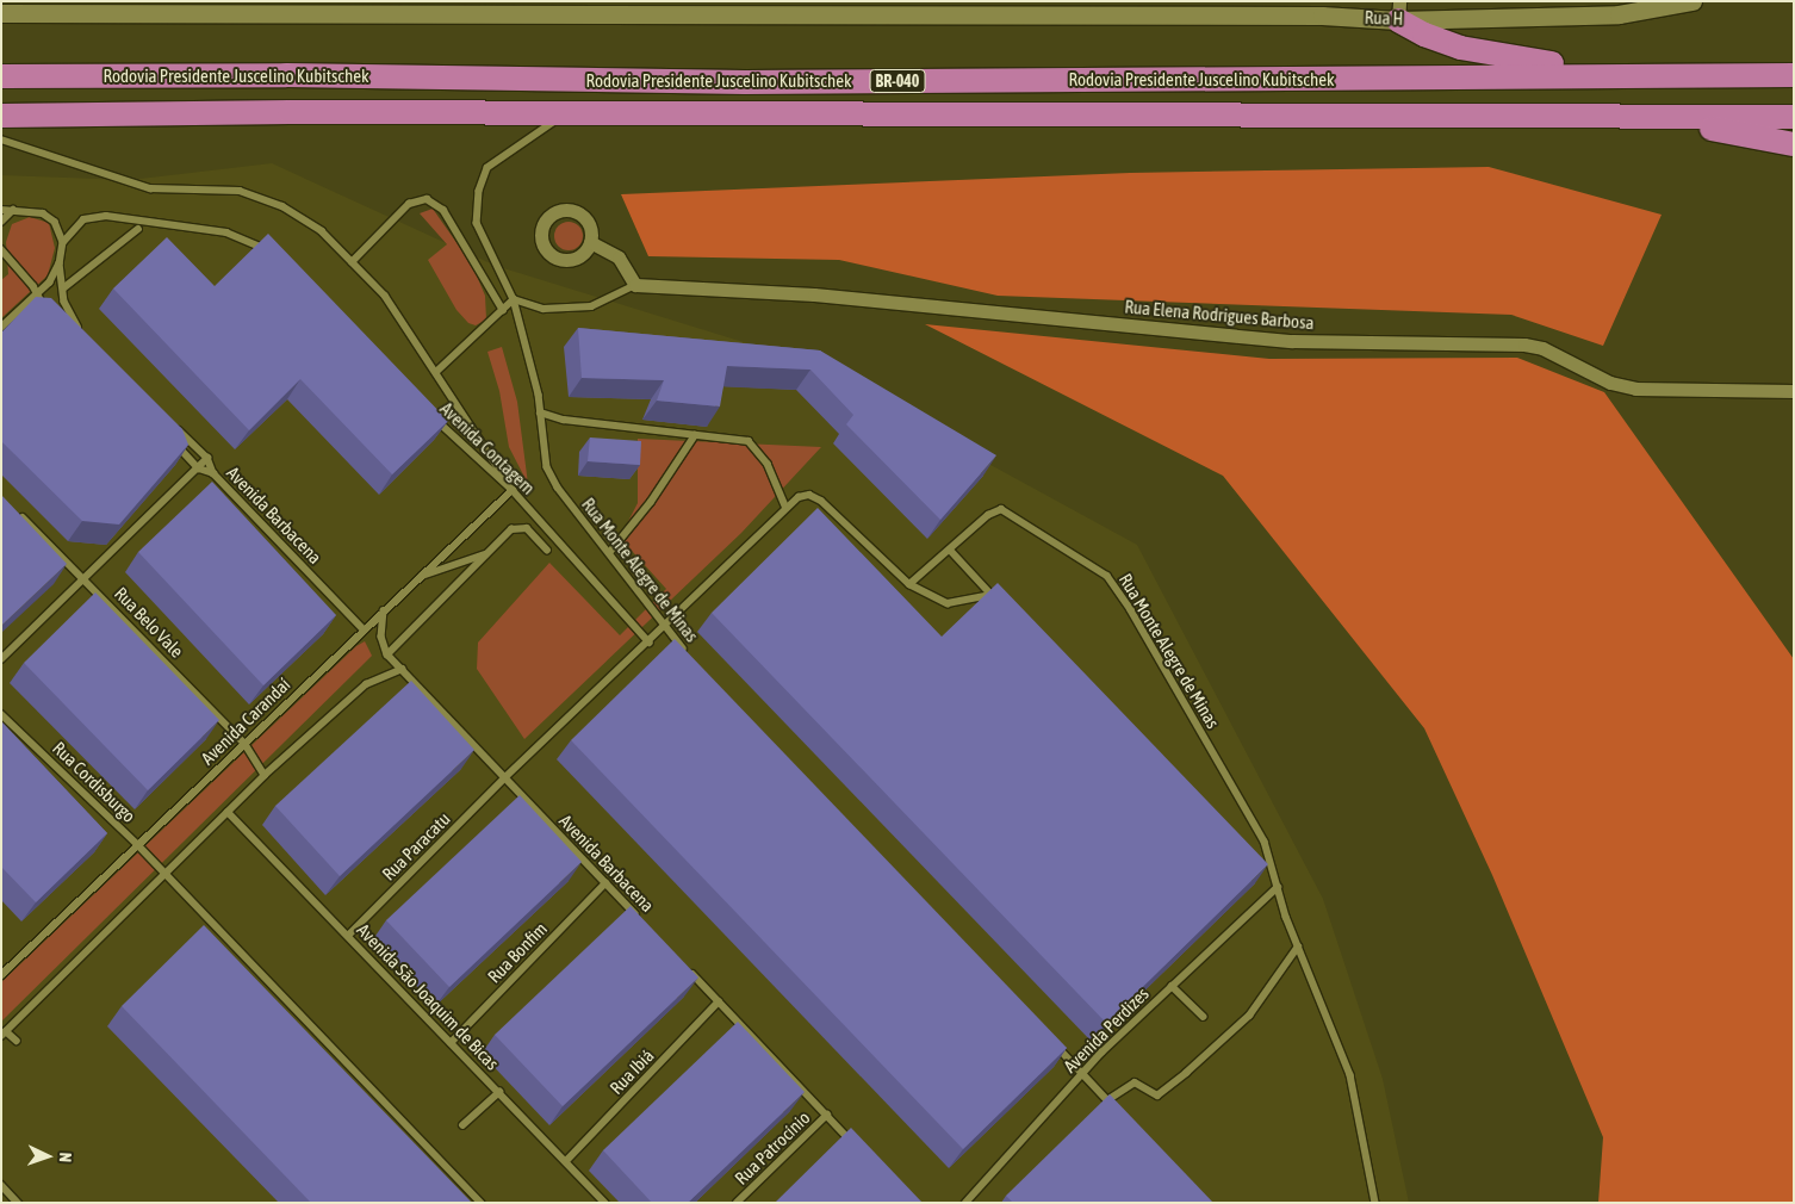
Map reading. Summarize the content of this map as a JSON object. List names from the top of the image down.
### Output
{
  "streets": {
    "highway": ["Rodovia Presidente Juscelino Kubitschek", "BR-040"],
    "main road": ["Rua H"],
    "street": ["Rua Elena Rodrigues Barbosa"],
    "lane": [
      "Avenida Contagem",
      "Avenida Barbacena",
      "Rua Monte Alegre de Minas",
      "Rua Belo Vale",
      "Avenida Carandaí",
      "Rua Cordisburgo",
      "Rua Paracatu",
      "Rua Bonfim",
      "Avenida São Joaquim de Bicas",
      "Avenida Perdizes",
      "Rua Ibiá",
      "Rua Patrocínio"
    ]
  },
  "crossings": [
    ["Rua Elena Rodrigues Barbosa", "Rua Monte Alegre de Minas"],
    ["Avenida Contagem", "Avenida Carandaí"],
    ["Avenida Contagem", "Rua Paracatu"],
    ["Avenida Barbacena", "Avenida Carandaí"],
    ["Avenida Barbacena", "Rua Paracatu"],
    ["Avenida Barbacena", "Rua Bonfim"],
    ["Rua Monte Alegre de Minas", "Avenida Perdizes"],
    ["Rua Belo Vale", "Avenida Carandaí"],
    ["Avenida Carandaí", "Rua Cordisburgo"],
    ["Rua Paracatu", "Avenida São Joaquim de Bicas"],
    ["Rua Bonfim", "Avenida São Joaquim de Bicas"],
    ["Avenida São Joaquim de Bicas", "Rua Ibiá"]
  ],
  "north": "right"
}
